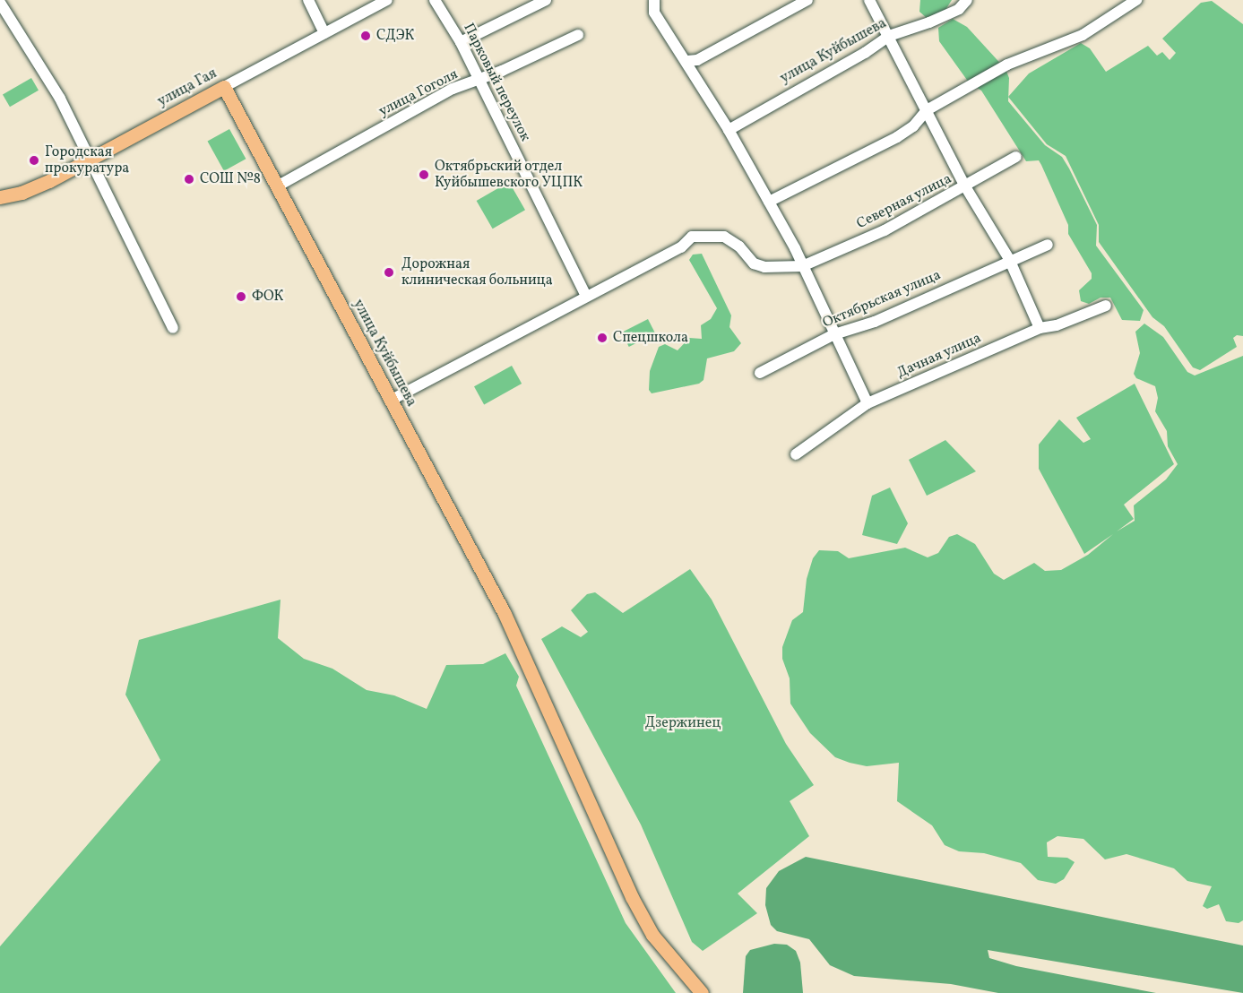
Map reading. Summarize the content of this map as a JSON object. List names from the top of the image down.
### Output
{
  "streets": {
    "main road": ["улица Куйбышева", "улица Гая"],
    "street": [
      "Парковый переулок",
      "улица Гоголя",
      "Северная улица",
      "Октябрьская улица",
      "Дачная улица"
    ]
  },
  "crossings": [
    ["улица Куйбышева", "улица Гая"],
    ["улица Куйбышева", "улица Гоголя"],
    ["Парковый переулок", "улица Гоголя"]
  ],
  "parks": ["Дзержинец"],
  "places": [
    "СДЭК",
    "Городская прокуратура",
    "Октябрьский отдел Куйбышевского УЦПК",
    "СОШ №8",
    "Дорожная клиническая больница",
    "ФОК",
    "Спецшкола"
  ]
}
